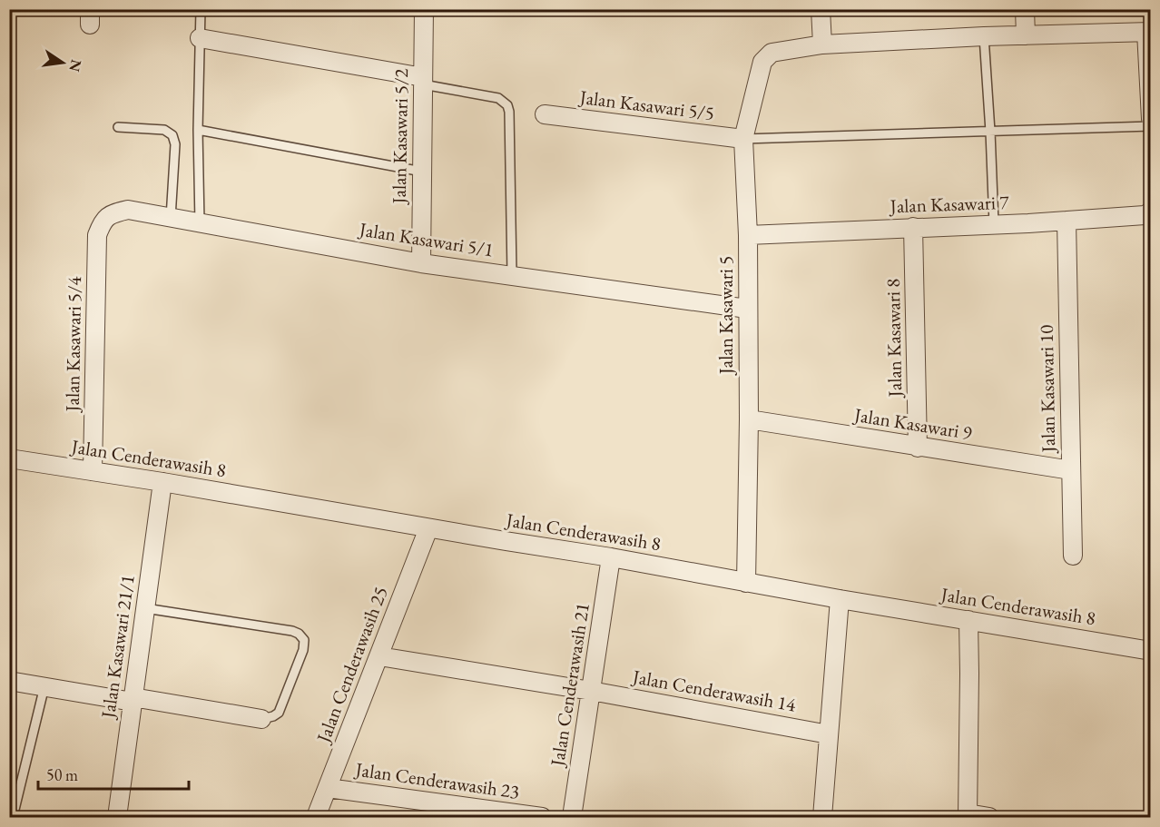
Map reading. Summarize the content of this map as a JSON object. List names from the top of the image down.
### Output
{
  "streets": {
    "street": [
      "Jalan Kasawari 5/5",
      "Jalan Kasawari 5/2",
      "Jalan Kasawari 7",
      "Jalan Kasawari 5/1",
      "Jalan Kasawari 5",
      "Jalan Kasawari 8",
      "Jalan Kasawari 5/4",
      "Jalan Kasawari 10",
      "Jalan Kasawari 9",
      "Jalan Cenderawasih 8",
      "Jalan Kasawari 21/1",
      "Jalan Cenderawasih 25",
      "Jalan Cenderawasih 21",
      "Jalan Cenderawasih 14",
      "Jalan Cenderawasih 23"
    ]
  },
  "crossings": [
    ["Jalan Kasawari 5/5", "Jalan Kasawari 5"],
    ["Jalan Kasawari 5/2", "Jalan Kasawari 5/1"],
    ["Jalan Kasawari 7", "Jalan Kasawari 5"],
    ["Jalan Kasawari 7", "Jalan Kasawari 8"],
    ["Jalan Kasawari 7", "Jalan Kasawari 10"],
    ["Jalan Kasawari 5/1", "Jalan Kasawari 5"],
    ["Jalan Kasawari 5/1", "Jalan Kasawari 5/4"],
    ["Jalan Kasawari 5", "Jalan Kasawari 9"],
    ["Jalan Kasawari 5", "Jalan Cenderawasih 8"],
    ["Jalan Kasawari 8", "Jalan Kasawari 9"],
    ["Jalan Kasawari 5/4", "Jalan Cenderawasih 8"],
    ["Jalan Kasawari 10", "Jalan Kasawari 9"],
    ["Jalan Cenderawasih 8", "Jalan Kasawari 21/1"],
    ["Jalan Cenderawasih 8", "Jalan Cenderawasih 25"],
    ["Jalan Cenderawasih 8", "Jalan Cenderawasih 21"],
    ["Jalan Cenderawasih 25", "Jalan Cenderawasih 14"],
    ["Jalan Cenderawasih 25", "Jalan Cenderawasih 23"],
    ["Jalan Cenderawasih 21", "Jalan Cenderawasih 14"]
  ],
  "scale_bar": "50 m",
  "north": "right"
}
